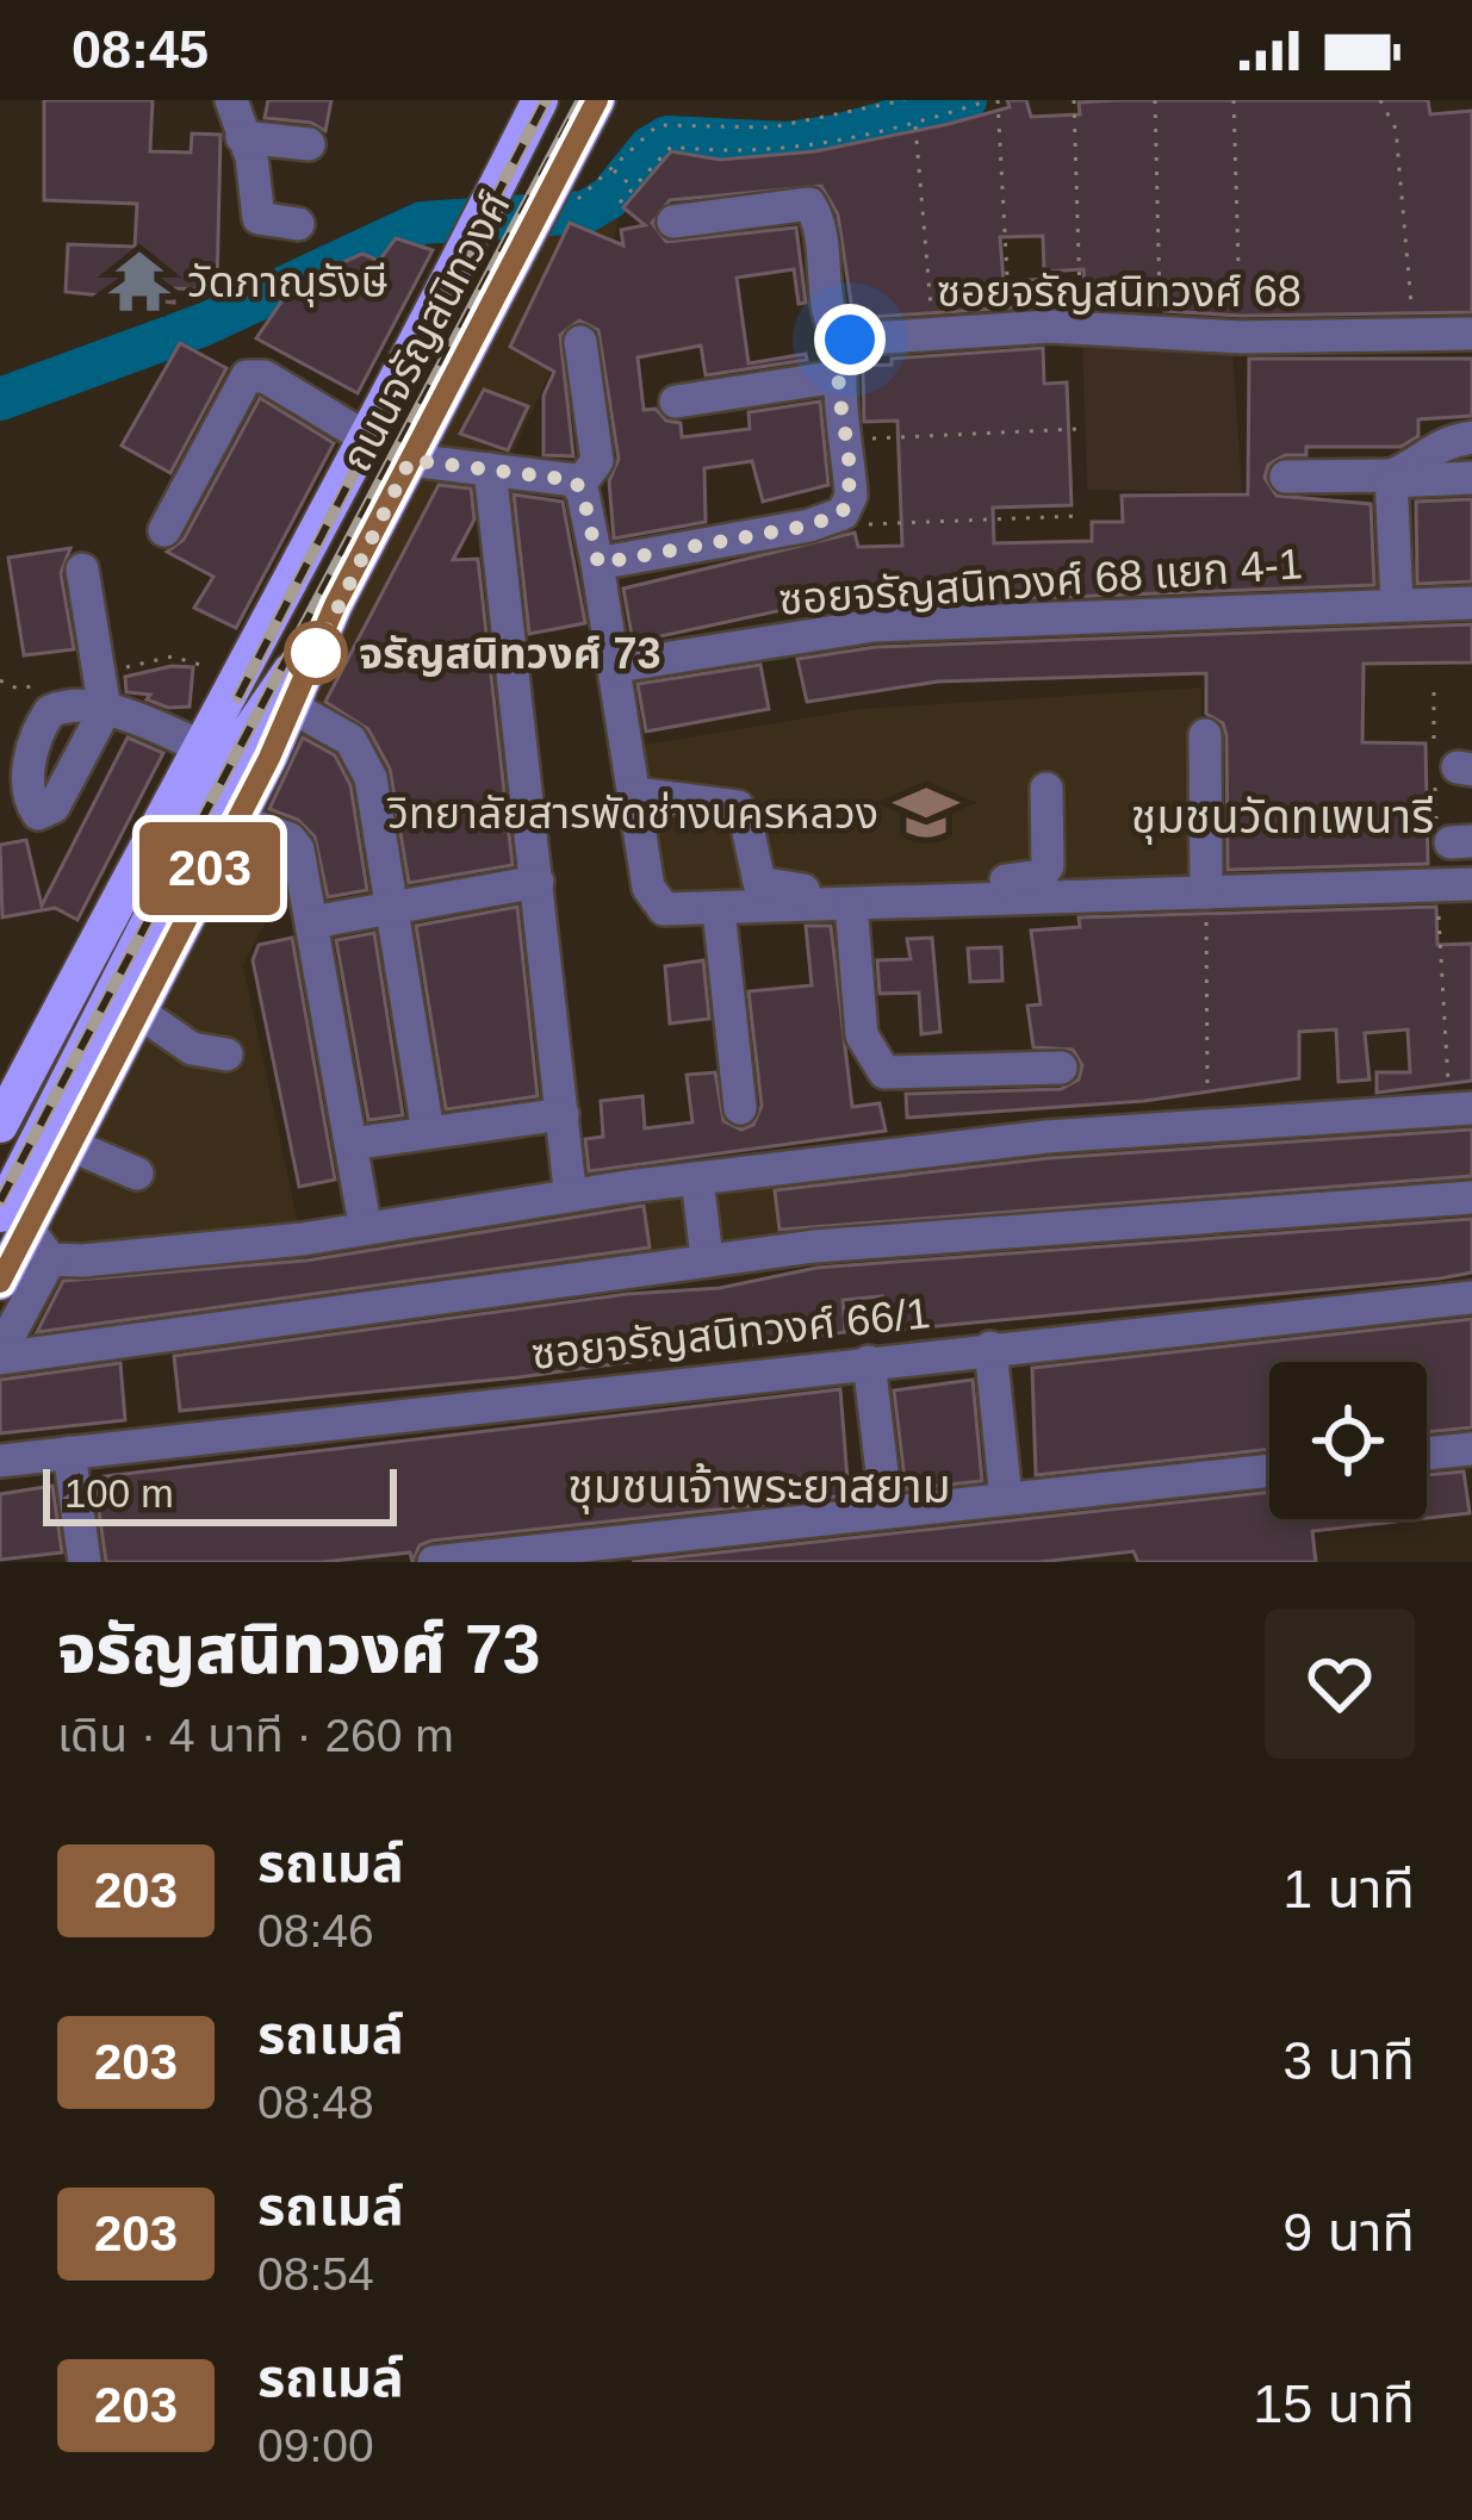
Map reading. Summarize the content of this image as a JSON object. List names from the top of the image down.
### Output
{
  "streets": {
    "main road": ["ถนนจรัญสนิทวงศ์"],
    "street": ["ซอยจรัญสนิทวงศ์ 68", "ซอยจรัญสนิทวงศ์ 68 แยก 4-1", "ซอยจรัญสนิทวงศ์ 66/1"]
  },
  "districts": ["ชุมชนวัดทเพนารี", "ชุมชนเจ้าพระยาสยาม"],
  "places": {
    "temple": ["วัดภาณุรังษี"],
    "other": ["จรัญสนิทวงศ์ 73"],
    "school or university": ["วิทยาลัยสารพัดช่างนครหลวง"]
  },
  "lines": ["bus line 203"],
  "scale_bar": "100 m",
  "page": {
    "status": "08:45",
    "on_map": "203",
    "scale": "100 m",
    "heading": ["จรัญสนิทวงศ์ 73", "เดิน · 4 นาที · 260 m"],
    "list": [
      {
        "mark": "203",
        "name": "รถเมล์",
        "note": "08:46",
        "value": "1 นาที"
      },
      {
        "mark": "203",
        "name": "รถเมล์",
        "note": "08:48",
        "value": "3 นาที"
      },
      {
        "mark": "203",
        "name": "รถเมล์",
        "note": "08:54",
        "value": "9 นาที"
      },
      {
        "mark": "203",
        "name": "รถเมล์",
        "note": "09:00",
        "value": "15 นาที"
      }
    ]
  }
}
